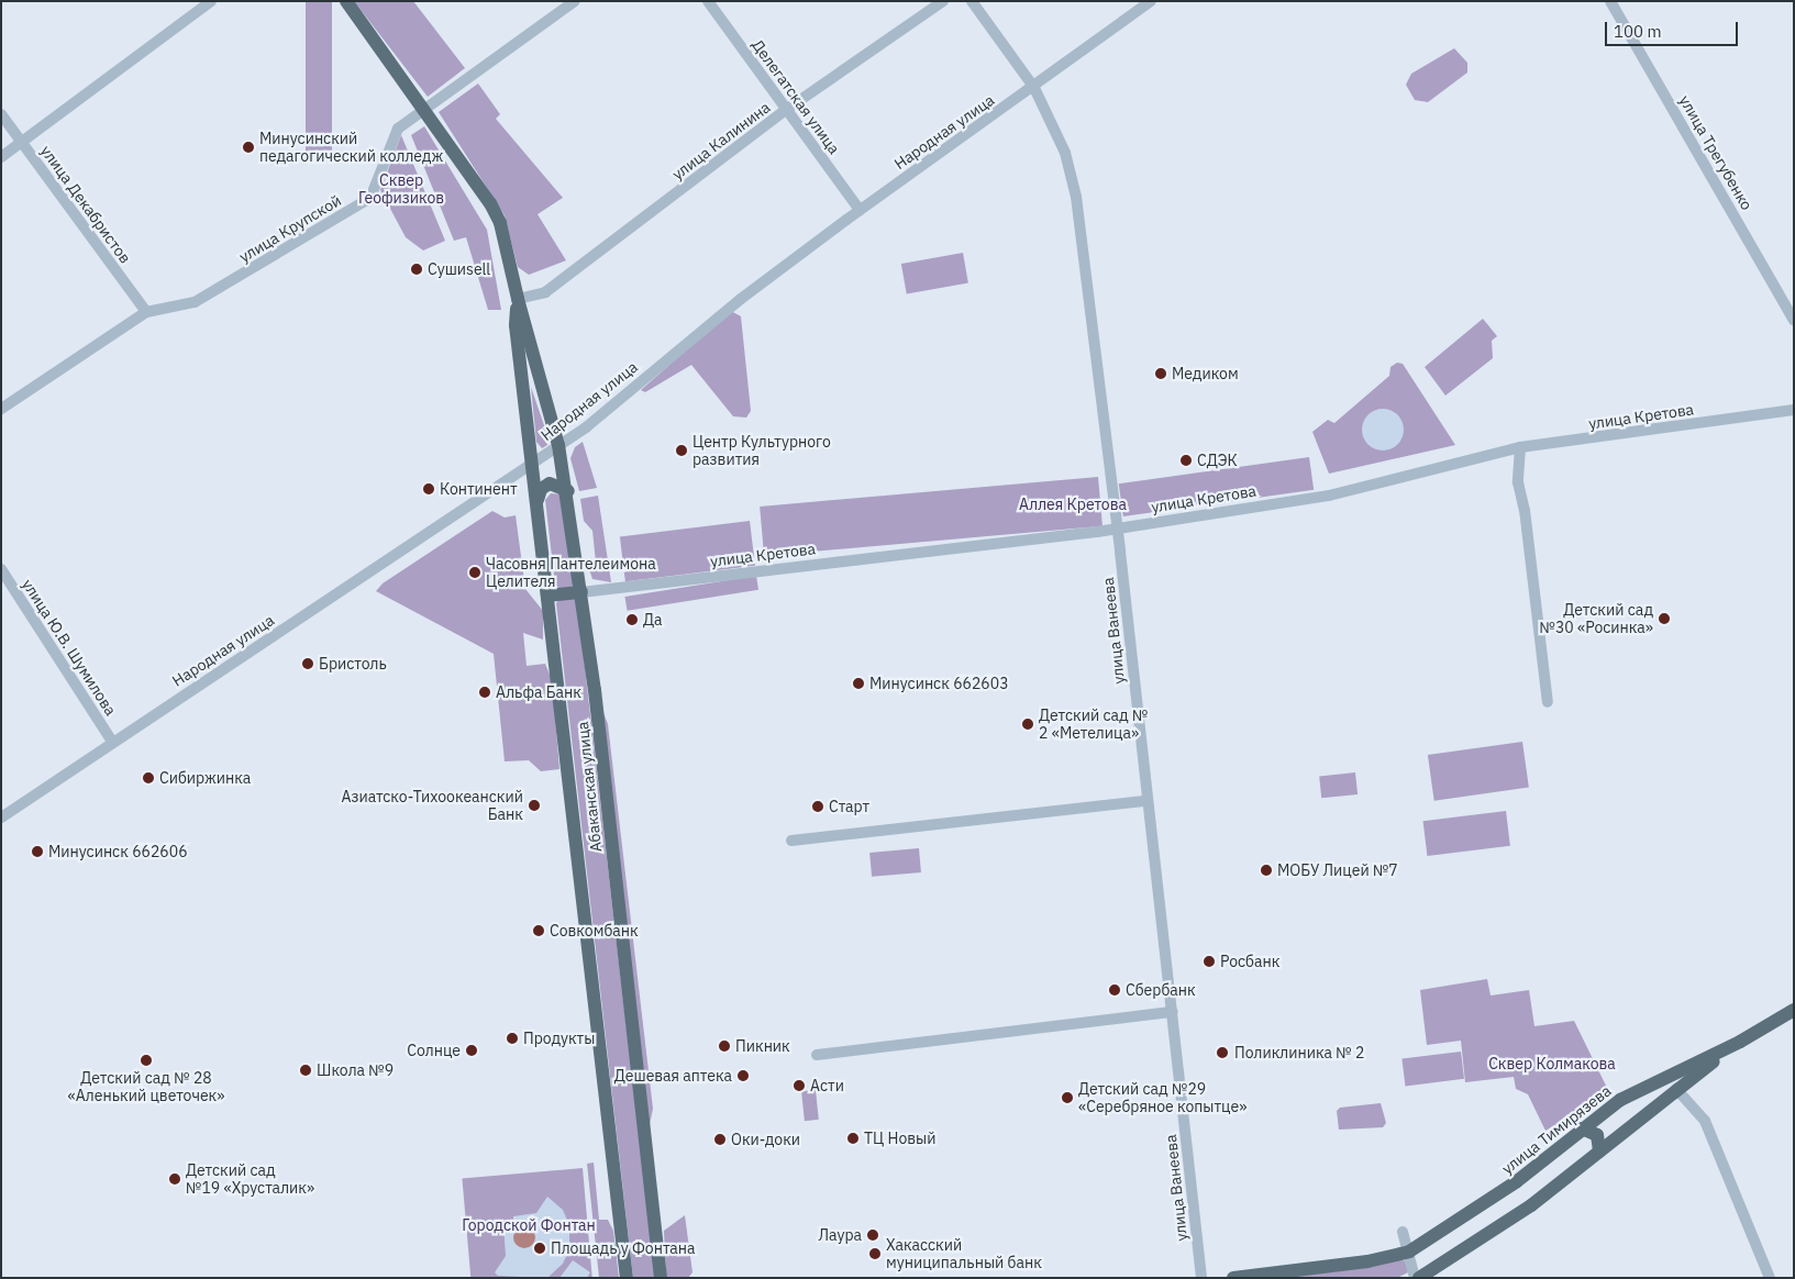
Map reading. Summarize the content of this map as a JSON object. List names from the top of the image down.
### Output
{
  "streets": {
    "main road": ["Абаканская улица", "улица Тимирязева"],
    "street": [
      "Делегатская улица",
      "Народная улица",
      "улица Калинина",
      "улица Трегубенко",
      "улица Декабристов",
      "улица Крупской",
      "улица Кретова",
      "улица Ванеева",
      "улица Ю.В. Шумилова"
    ]
  },
  "crossings": [
    ["Делегатская улица", "Народная улица"],
    ["Делегатская улица", "улица Калинина"],
    ["Народная улица", "улица Ванеева"],
    ["Народная улица", "улица Ю.В. Шумилова"],
    ["Народная улица", "Абаканская улица"],
    ["улица Калинина", "Абаканская улица"],
    ["улица Декабристов", "улица Крупской"],
    ["улица Крупской", "Абаканская улица"],
    ["улица Кретова", "улица Ванеева"],
    ["улица Кретова", "Абаканская улица"]
  ],
  "parks": [
    "Сквер Геофизиков",
    "Аллея Кретова",
    "Сквер Колмакова",
    "Городской Фонтан"
  ],
  "places": [
    "Минусинский педагогический колледж",
    "Сушиsell",
    "Медиком",
    "Центр Культурного развития",
    "СДЭК",
    "Континент",
    "Часовня Пантелеимона Целителя",
    "Детский сад №30 «Росинка»",
    "Да",
    "Бристоль",
    "Минусинск 662603",
    "Альфа Банк",
    "Детский сад № 2 «Метелица»",
    "Сибиржинка",
    "Азиатско-Тихоокеанский Банк",
    "Старт",
    "Минусинск 662606",
    "МОБУ Лицей №7",
    "Совкомбанк",
    "Росбанк",
    "Сбербанк",
    "Продукты",
    "Пикник",
    "Солнце",
    "Поликлиника № 2",
    "Детский сад № 28 «Аленький цветочек»",
    "Школа №9",
    "Дешевая аптека",
    "Асти",
    "Детский сад №29 «Серебряное копытце»",
    "ТЦ Новый",
    "Оки-доки",
    "Детский сад №19 «Хрусталик»",
    "Лаура",
    "Площадь у Фонтана",
    "Хакасский муниципальный банк"
  ],
  "scale_bar": "100 m"
}
